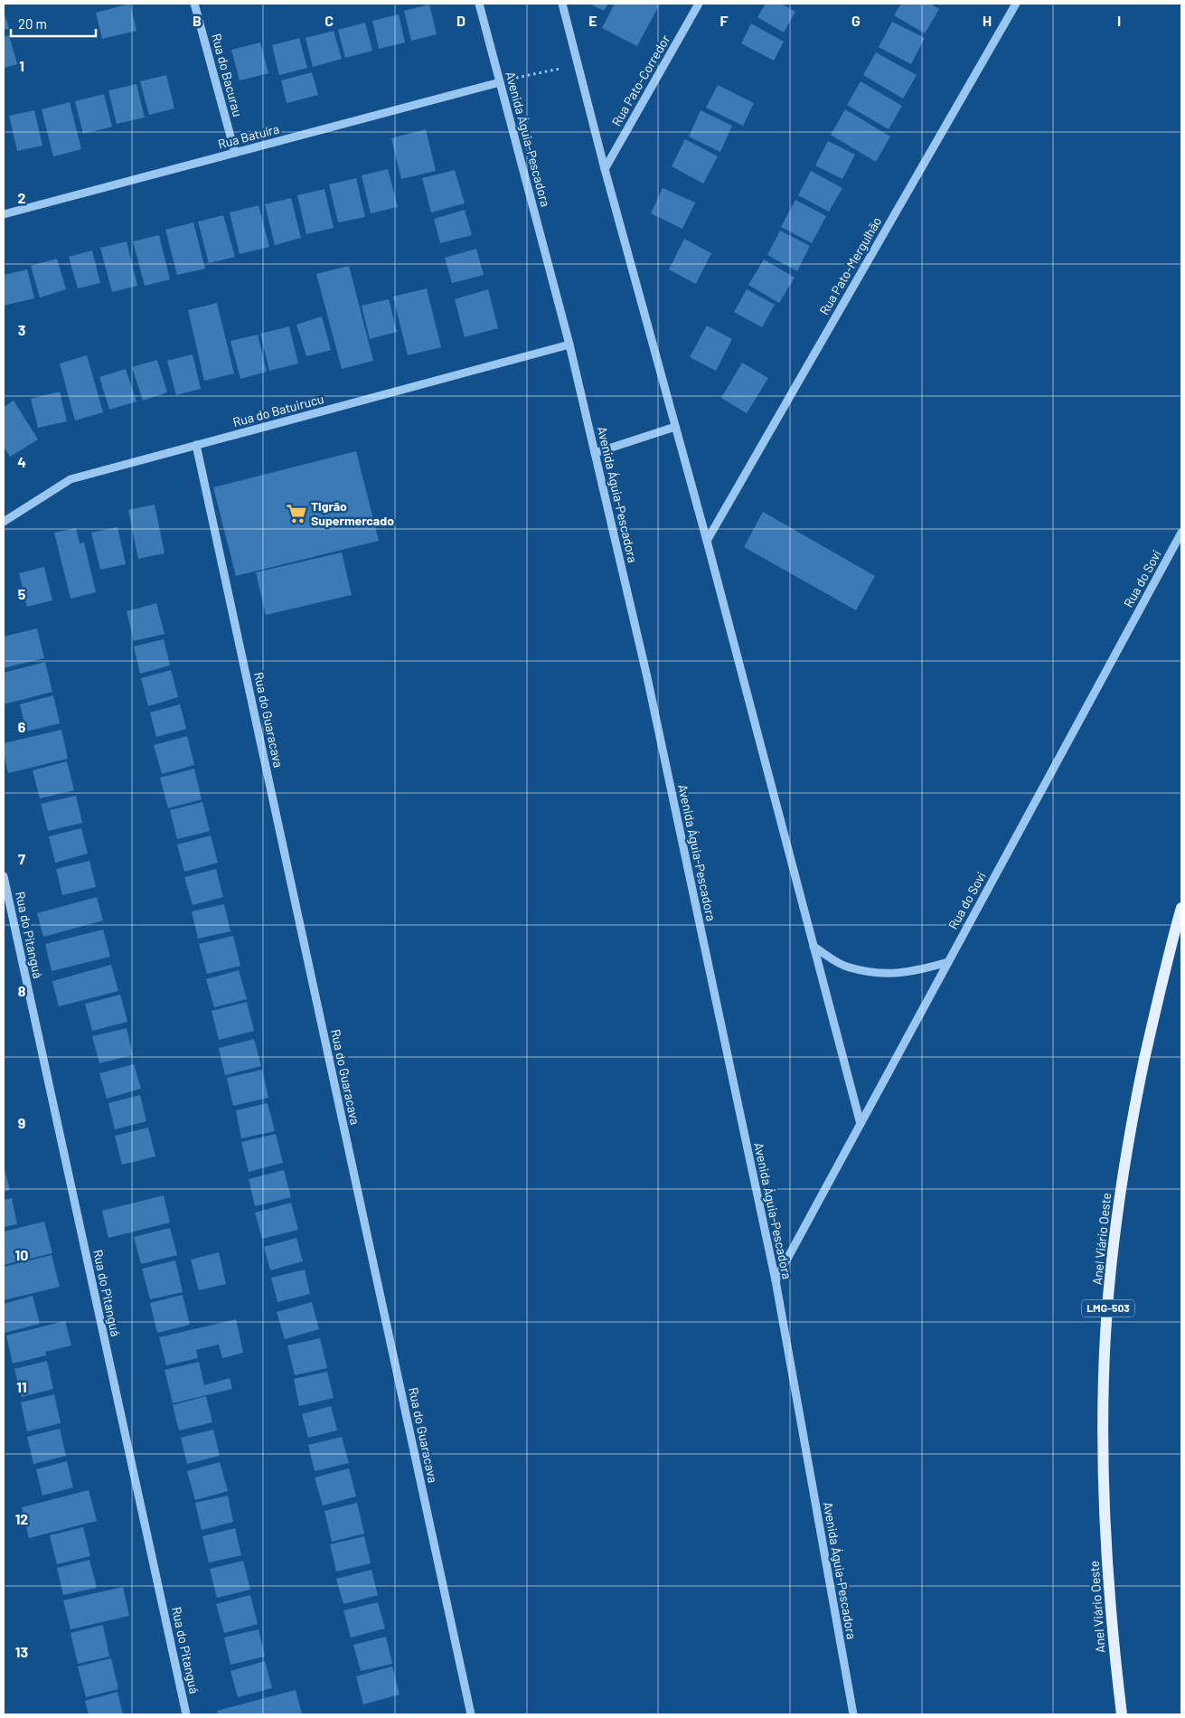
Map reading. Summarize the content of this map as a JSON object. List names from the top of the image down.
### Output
{
  "streets": {
    "main road": ["Anel Viário Oeste", "LMG-503"],
    "street": [
      "Rua do Bacurau",
      "Rua Pato-Corredor",
      "Rua Batuíra",
      "Avenida Águia-Pescadora",
      "Rua Pato-Mergulhão",
      "Rua do Batuirucu",
      "Rua do Sovi",
      "Rua do Guaracava",
      "Rua do Pitanguá"
    ]
  },
  "crossings": [
    ["Rua do Bacurau", "Rua Batuíra"],
    ["Rua Batuíra", "Avenida Águia-Pescadora"],
    ["Avenida Águia-Pescadora", "Rua do Batuirucu"],
    ["Avenida Águia-Pescadora", "Rua do Sovi"],
    ["Rua do Batuirucu", "Rua do Guaracava"]
  ],
  "places": {
    "supermarket": ["Tigrão Supermercado"]
  },
  "scale_bar": "20 m",
  "grid": {
    "columns": [
      "B",
      "C",
      "D",
      "E",
      "F",
      "G",
      "H",
      "I"
    ],
    "rows": [
      "1",
      "2",
      "3",
      "4",
      "5",
      "6",
      "7",
      "8",
      "9",
      "10",
      "11",
      "12",
      "13"
    ]
  }
}
